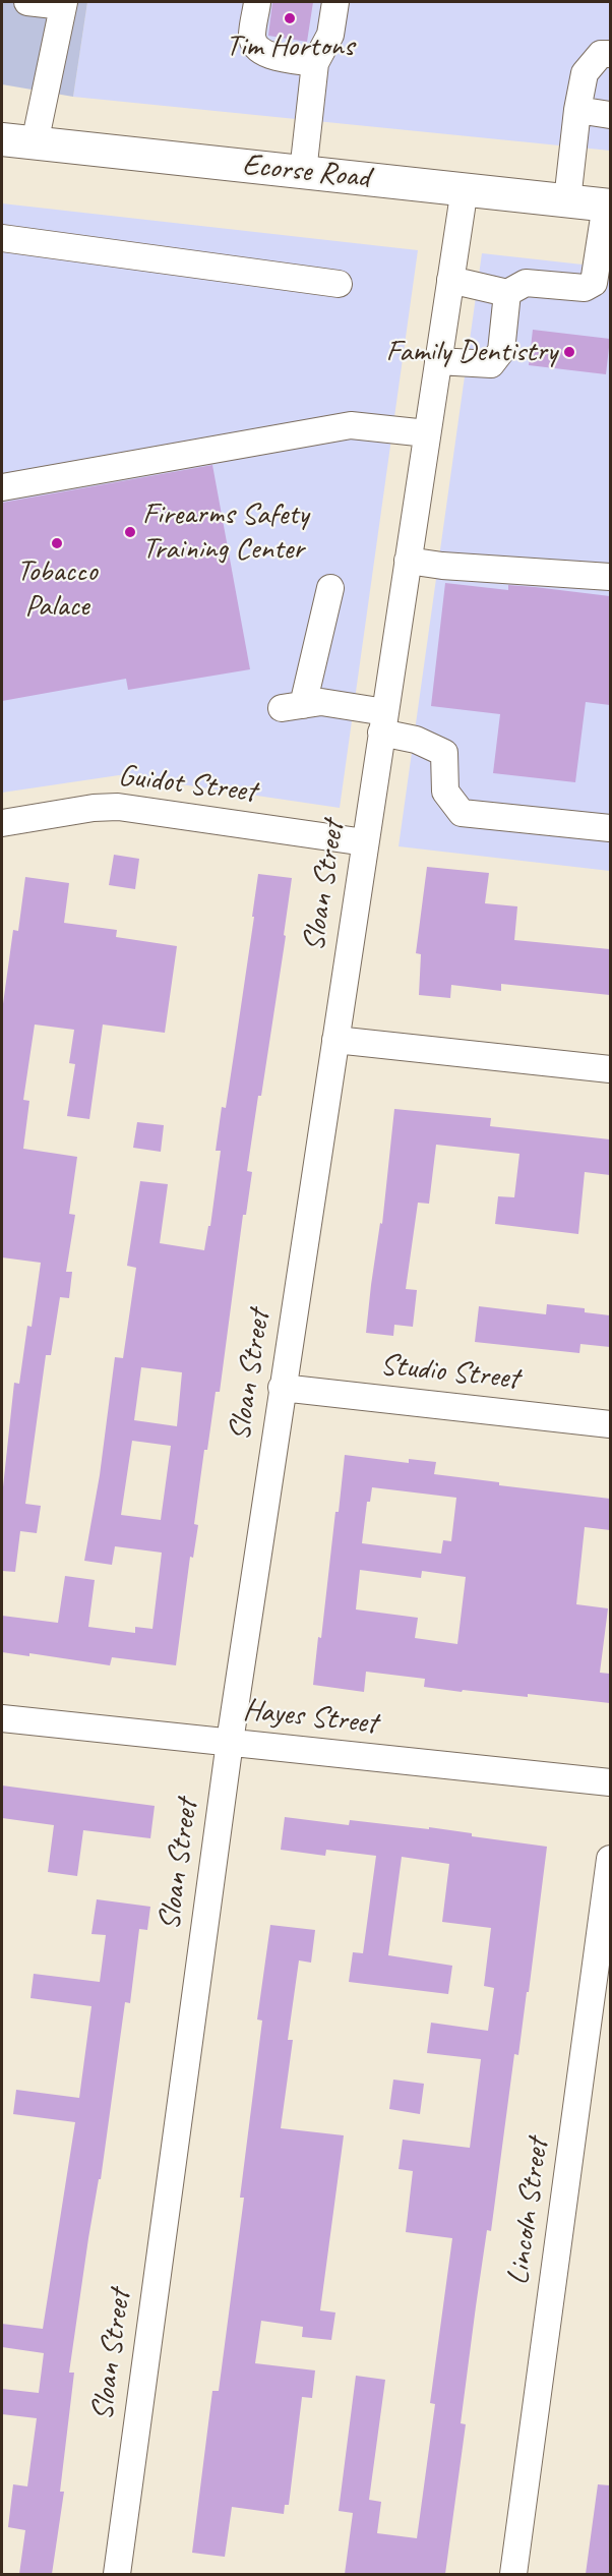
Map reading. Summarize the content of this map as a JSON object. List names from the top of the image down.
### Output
{
  "streets": {
    "main road": ["Ecorse Road"],
    "street": [
      "Guidot Street",
      "Sloan Street",
      "Studio Street",
      "Hayes Street",
      "Lincoln Street"
    ]
  },
  "crossings": [
    ["Ecorse Road", "Sloan Street"],
    ["Guidot Street", "Sloan Street"],
    ["Sloan Street", "Studio Street"],
    ["Sloan Street", "Hayes Street"]
  ],
  "places": [
    "Tim Hortons",
    "Family Dentistry",
    "Firearms Safety Training Center",
    "Tobacco Palace"
  ]
}
